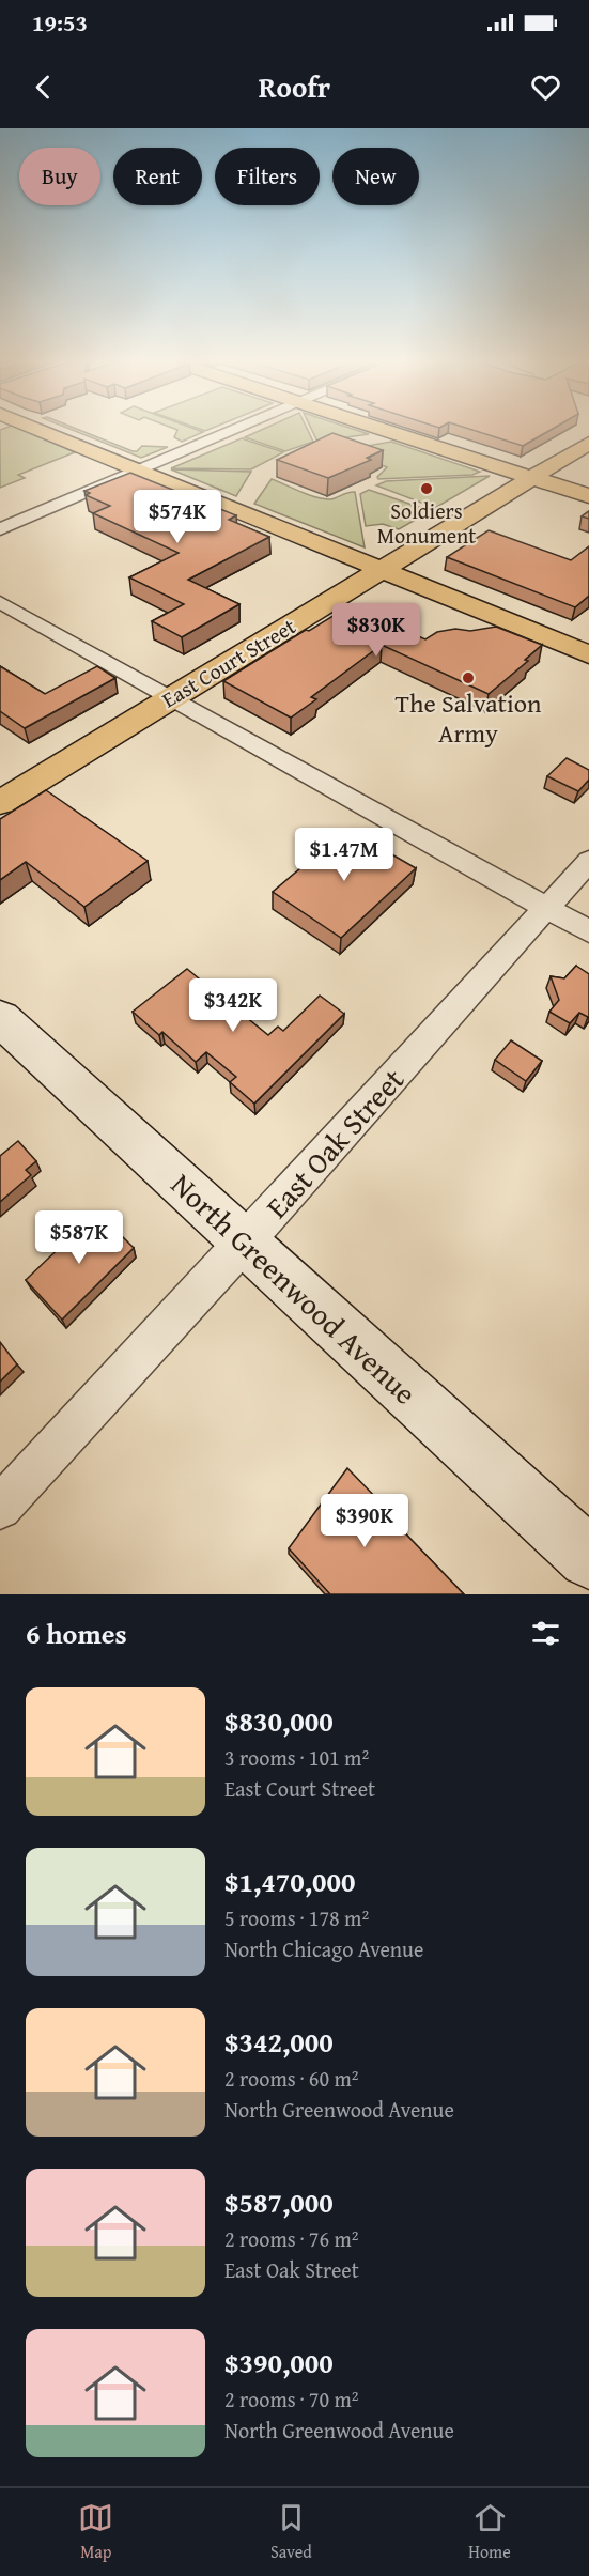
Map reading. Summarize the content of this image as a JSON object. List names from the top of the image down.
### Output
{
  "streets": {
    "main road": ["East Court Street"],
    "street": ["East Oak Street", "North Greenwood Avenue"]
  },
  "crossings": [
    ["East Oak Street", "North Greenwood Avenue"]
  ],
  "places": ["Soldiers Monument", "The Salvation Army"],
  "page": {
    "status": "19:53",
    "header": "Roofr",
    "chip": [
      "Buy",
      "Rent",
      "Filters",
      "New"
    ],
    "price": [
      "$574K",
      "$830K",
      "$1.47M",
      "$342K",
      "$587K",
      "$390K"
    ],
    "heading": "6 homes",
    "list": [
      {
        "name": "$830,000",
        "note": "3 rooms · 101 m² · East Court Street"
      },
      {
        "name": "$1,470,000",
        "note": "5 rooms · 178 m² · North Chicago Avenue"
      },
      {
        "name": "$342,000",
        "note": "2 rooms · 60 m² · North Greenwood Avenue"
      },
      {
        "name": "$587,000",
        "note": "2 rooms · 76 m² · East Oak Street"
      },
      {
        "name": "$390,000",
        "note": "2 rooms · 70 m² · North Greenwood Avenue"
      }
    ],
    "tabs": ["Map", "Saved", "Home"]
  }
}
